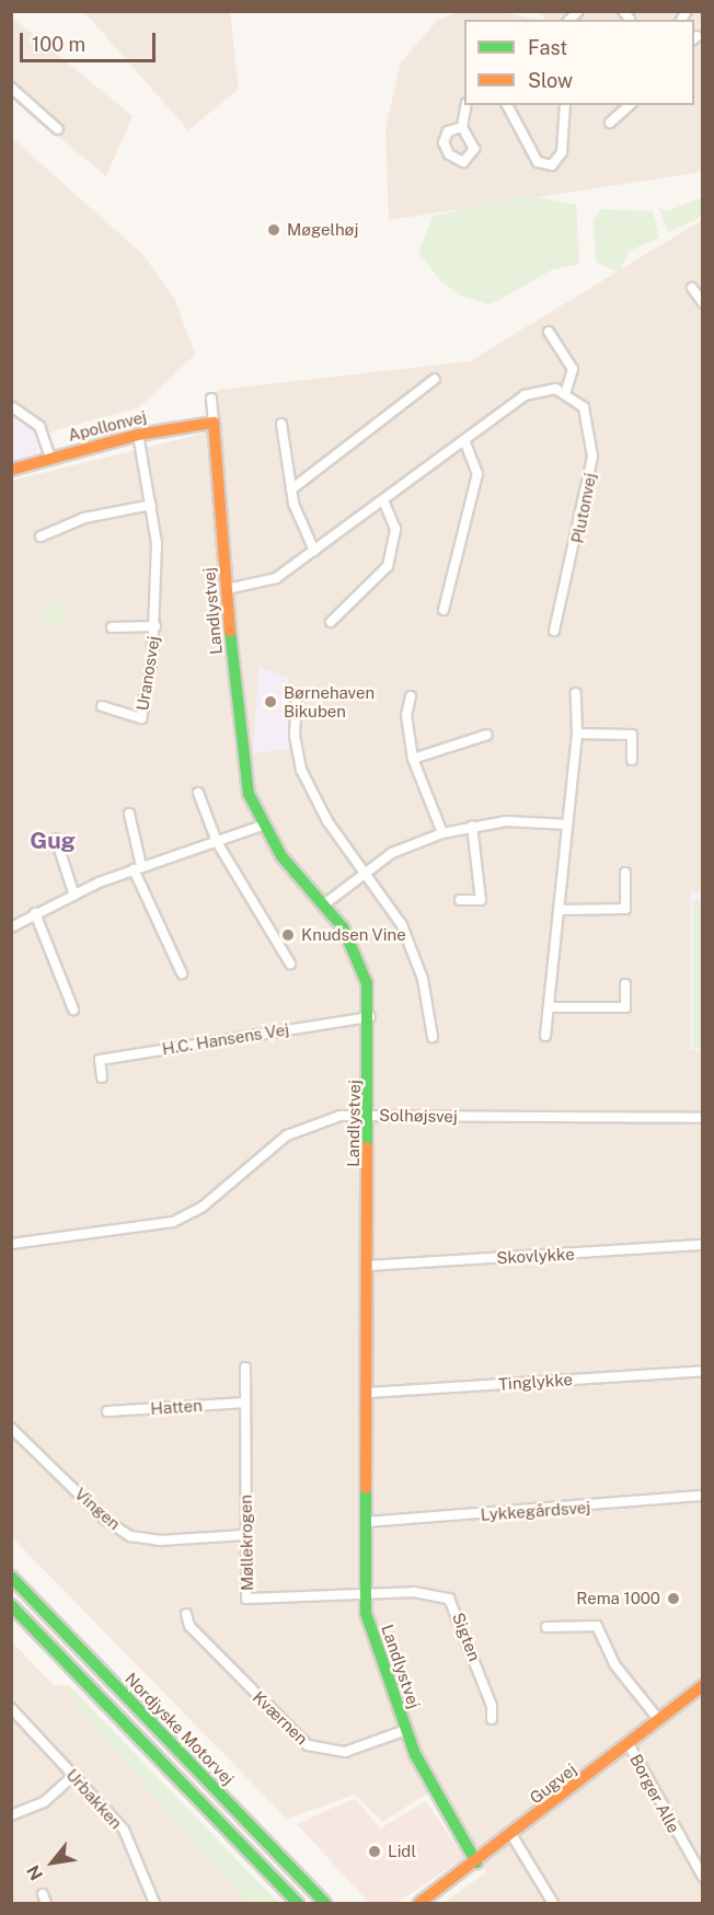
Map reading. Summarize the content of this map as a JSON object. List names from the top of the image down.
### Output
{
  "streets": {
    "main road": [
      "Apollonvej",
      "Landlystvej",
      "Nordjyske Motorvej",
      "Gugvej"
    ],
    "street": [
      "Plutonvej",
      "Uranosvej",
      "H.C. Hansens Vej",
      "Solhøjsvej",
      "Skovlykke",
      "Tinglykke",
      "Hatten",
      "Vingen",
      "Lykkegårdsvej",
      "Møllekrogen",
      "Sigten",
      "Kværnen",
      "Borger Alle",
      "Urbakken"
    ]
  },
  "crossings": [
    ["Apollonvej", "Landlystvej"],
    ["Apollonvej", "Uranosvej"],
    ["Landlystvej", "H.C. Hansens Vej"],
    ["Landlystvej", "Solhøjsvej"],
    ["Landlystvej", "Skovlykke"],
    ["Landlystvej", "Tinglykke"],
    ["Landlystvej", "Lykkegårdsvej"],
    ["Landlystvej", "Møllekrogen"],
    ["Landlystvej", "Sigten"],
    ["Landlystvej", "Kværnen"],
    ["Landlystvej", "Gugvej"],
    ["Hatten", "Møllekrogen"],
    ["Vingen", "Møllekrogen"],
    ["Møllekrogen", "Sigten"],
    ["Gugvej", "Borger Alle"]
  ],
  "districts": ["Gug"],
  "places": [
    "Møgelhøj",
    "Børnehaven Bikuben",
    "Knudsen Vine",
    "Rema 1000",
    "Lidl"
  ],
  "legend": ["Fast", "Slow"],
  "scale_bar": "100 m",
  "north": "bottom left"
}
